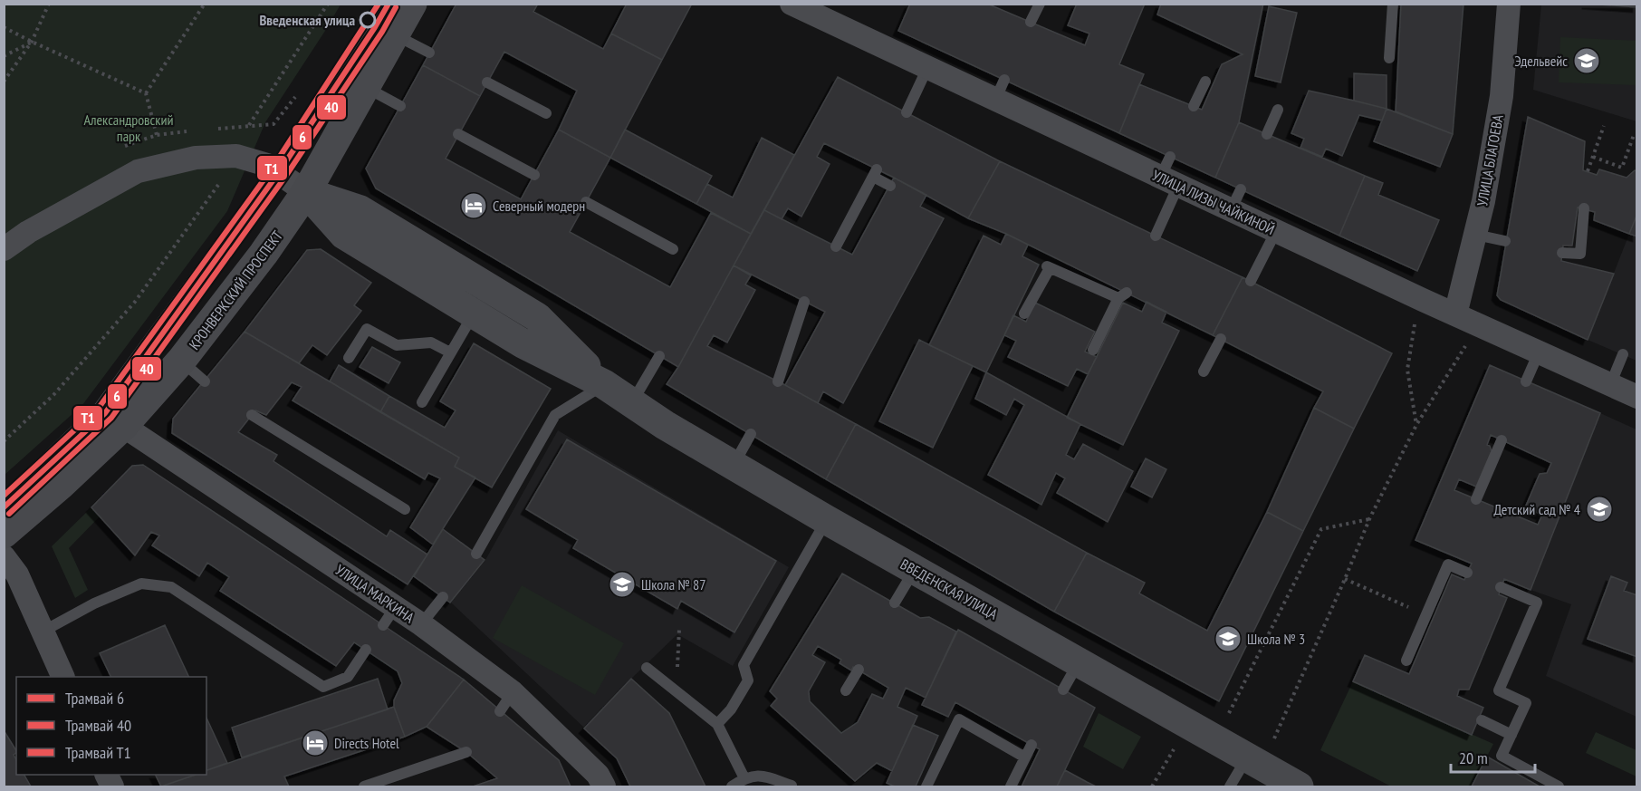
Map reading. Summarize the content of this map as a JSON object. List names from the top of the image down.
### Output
{
  "streets": {
    "street": [
      "УЛИЦА БЛАГОЕВА",
      "УЛИЦА ЛИЗЫ ЧАЙКИНОЙ",
      "КРОНВЕРКСКИЙ ПРОСПЕКТ",
      "ВВЕДЕНСКАЯ УЛИЦА",
      "УЛИЦА МАРКИНА"
    ]
  },
  "crossings": [
    ["УЛИЦА БЛАГОЕВА", "УЛИЦА ЛИЗЫ ЧАЙКИНОЙ"],
    ["КРОНВЕРКСКИЙ ПРОСПЕКТ", "ВВЕДЕНСКАЯ УЛИЦА"],
    ["КРОНВЕРКСКИЙ ПРОСПЕКТ", "УЛИЦА МАРКИНА"]
  ],
  "parks": ["Александровский парк"],
  "places": {
    "other": ["Введенская улица"],
    "school or university": [
      "Эдельвейс",
      "Детский сад № 4",
      "Школа № 87",
      "Школа № 3"
    ],
    "hotel": ["Северный модерн", "Directs Hotel"]
  },
  "lines": ["tram line 6", "tram line Т1", "tram line 40"],
  "legend": ["Трамвай 6", "Трамвай 40", "Трамвай Т1"],
  "scale_bar": "20 m"
}
